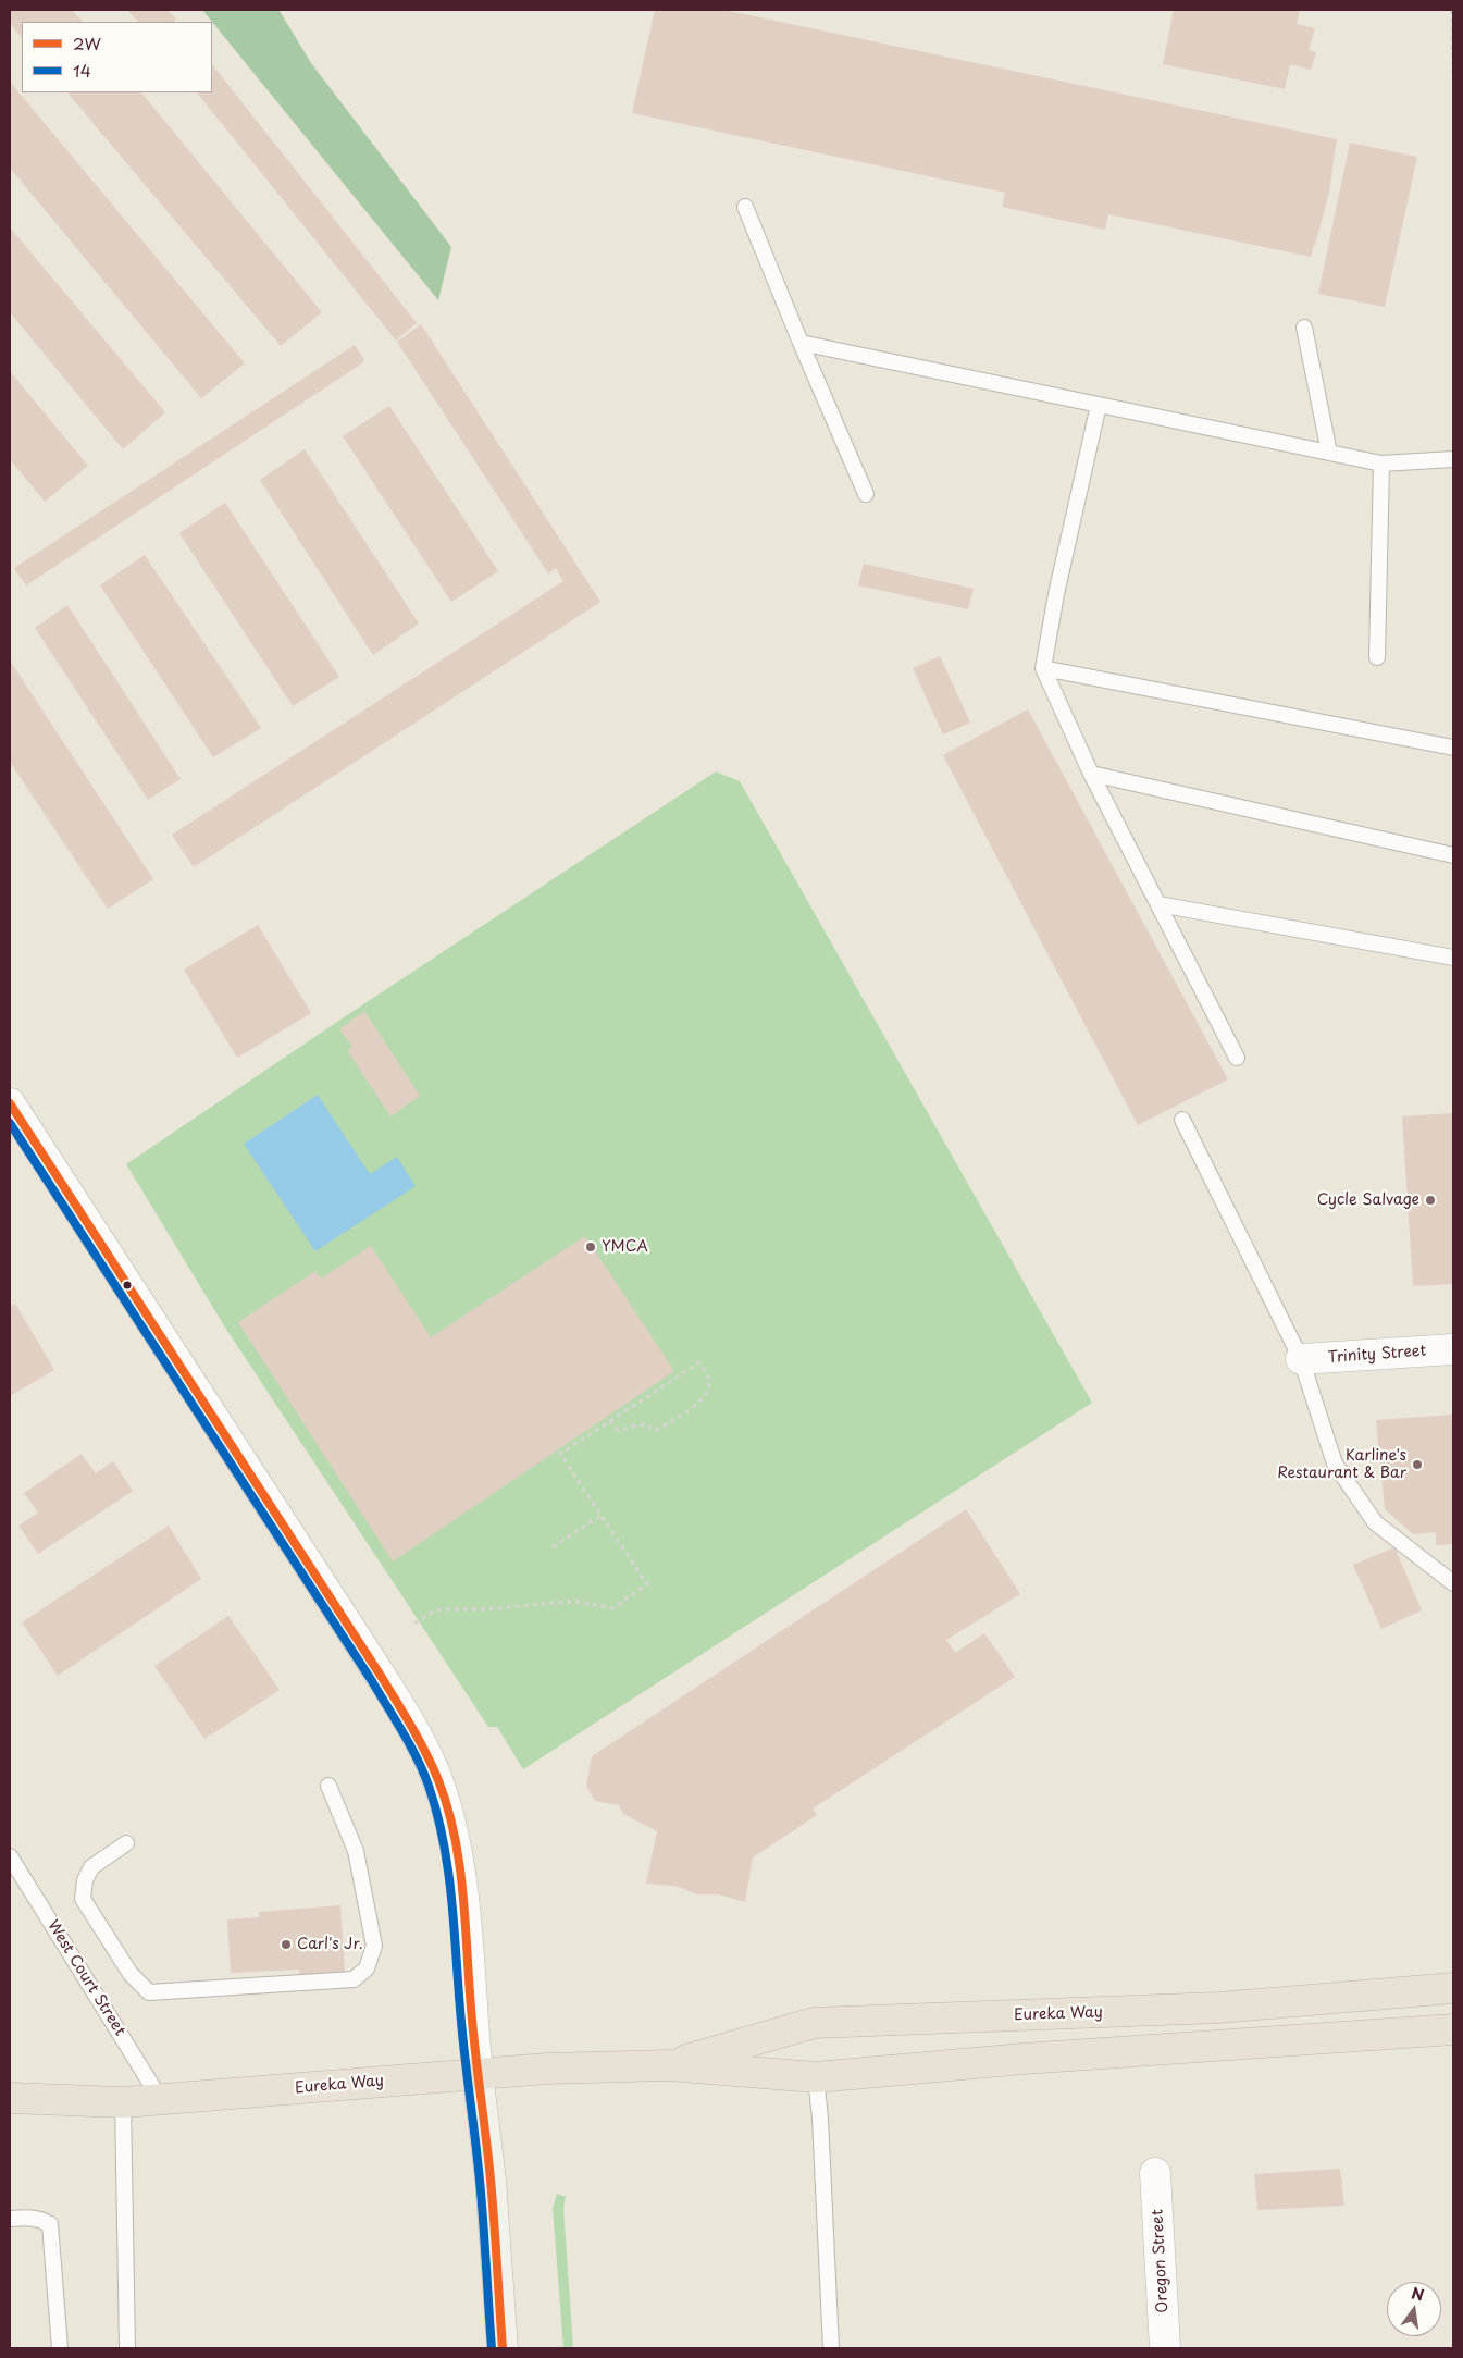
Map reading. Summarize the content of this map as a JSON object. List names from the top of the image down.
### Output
{
  "streets": {
    "highway": ["Eureka Way"],
    "street": ["Trinity Street", "Oregon Street"],
    "lane": ["West Court Street"]
  },
  "crossings": [
    ["West Court Street", "Eureka Way"]
  ],
  "places": [
    "Cycle Salvage",
    "YMCA",
    "Karline's Restaurant & Bar",
    "Carl's Jr."
  ],
  "lines": ["transit line 2W", "transit line 14"],
  "legend": ["2W", "14"],
  "north": "top"
}
